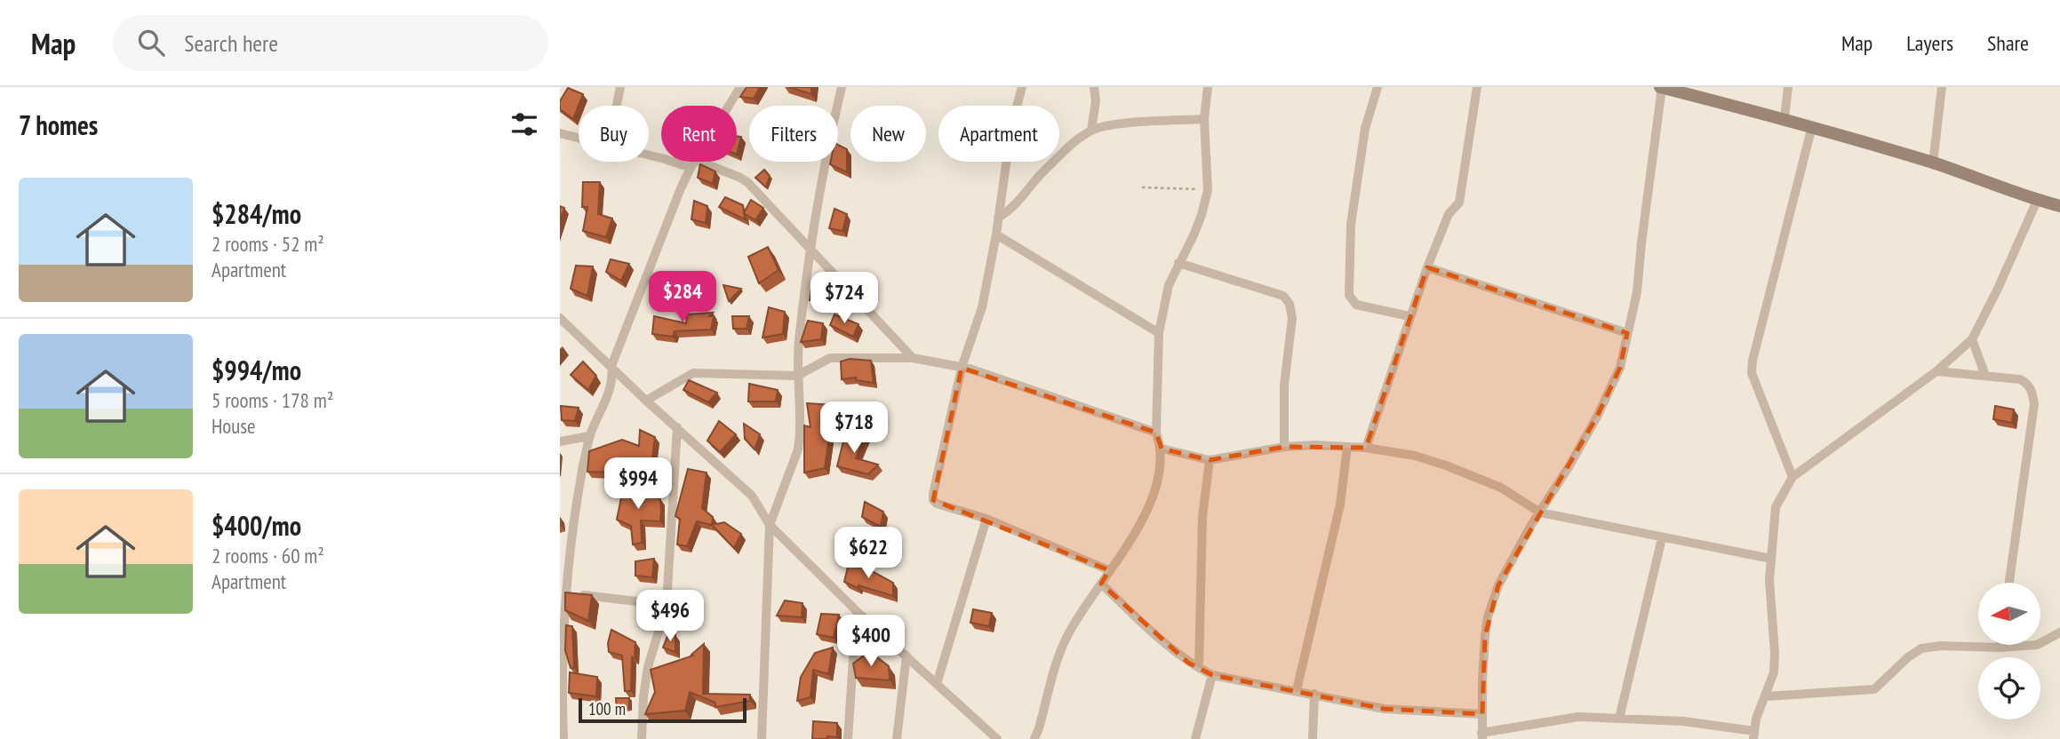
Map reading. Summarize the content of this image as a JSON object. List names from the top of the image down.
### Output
{
  "scale_bar": "100 m",
  "north": "left",
  "page": {
    "header": "Map",
    "search": "Search here",
    "nav": ["Map", "Layers", "Share"],
    "heading": "7 homes",
    "chip": [
      "Buy",
      "Rent",
      "Filters",
      "New",
      "Apartment"
    ],
    "list": [
      {
        "name": "$284/mo",
        "note": "2 rooms · 52 m² · Apartment"
      },
      {
        "name": "$994/mo",
        "note": "5 rooms · 178 m² · House"
      },
      {
        "name": "$400/mo",
        "note": "2 rooms · 60 m² · Apartment"
      }
    ],
    "price": [
      "$284",
      "$724",
      "$718",
      "$994",
      "$622",
      "$496",
      "$400"
    ],
    "scale": "100 m"
  }
}
